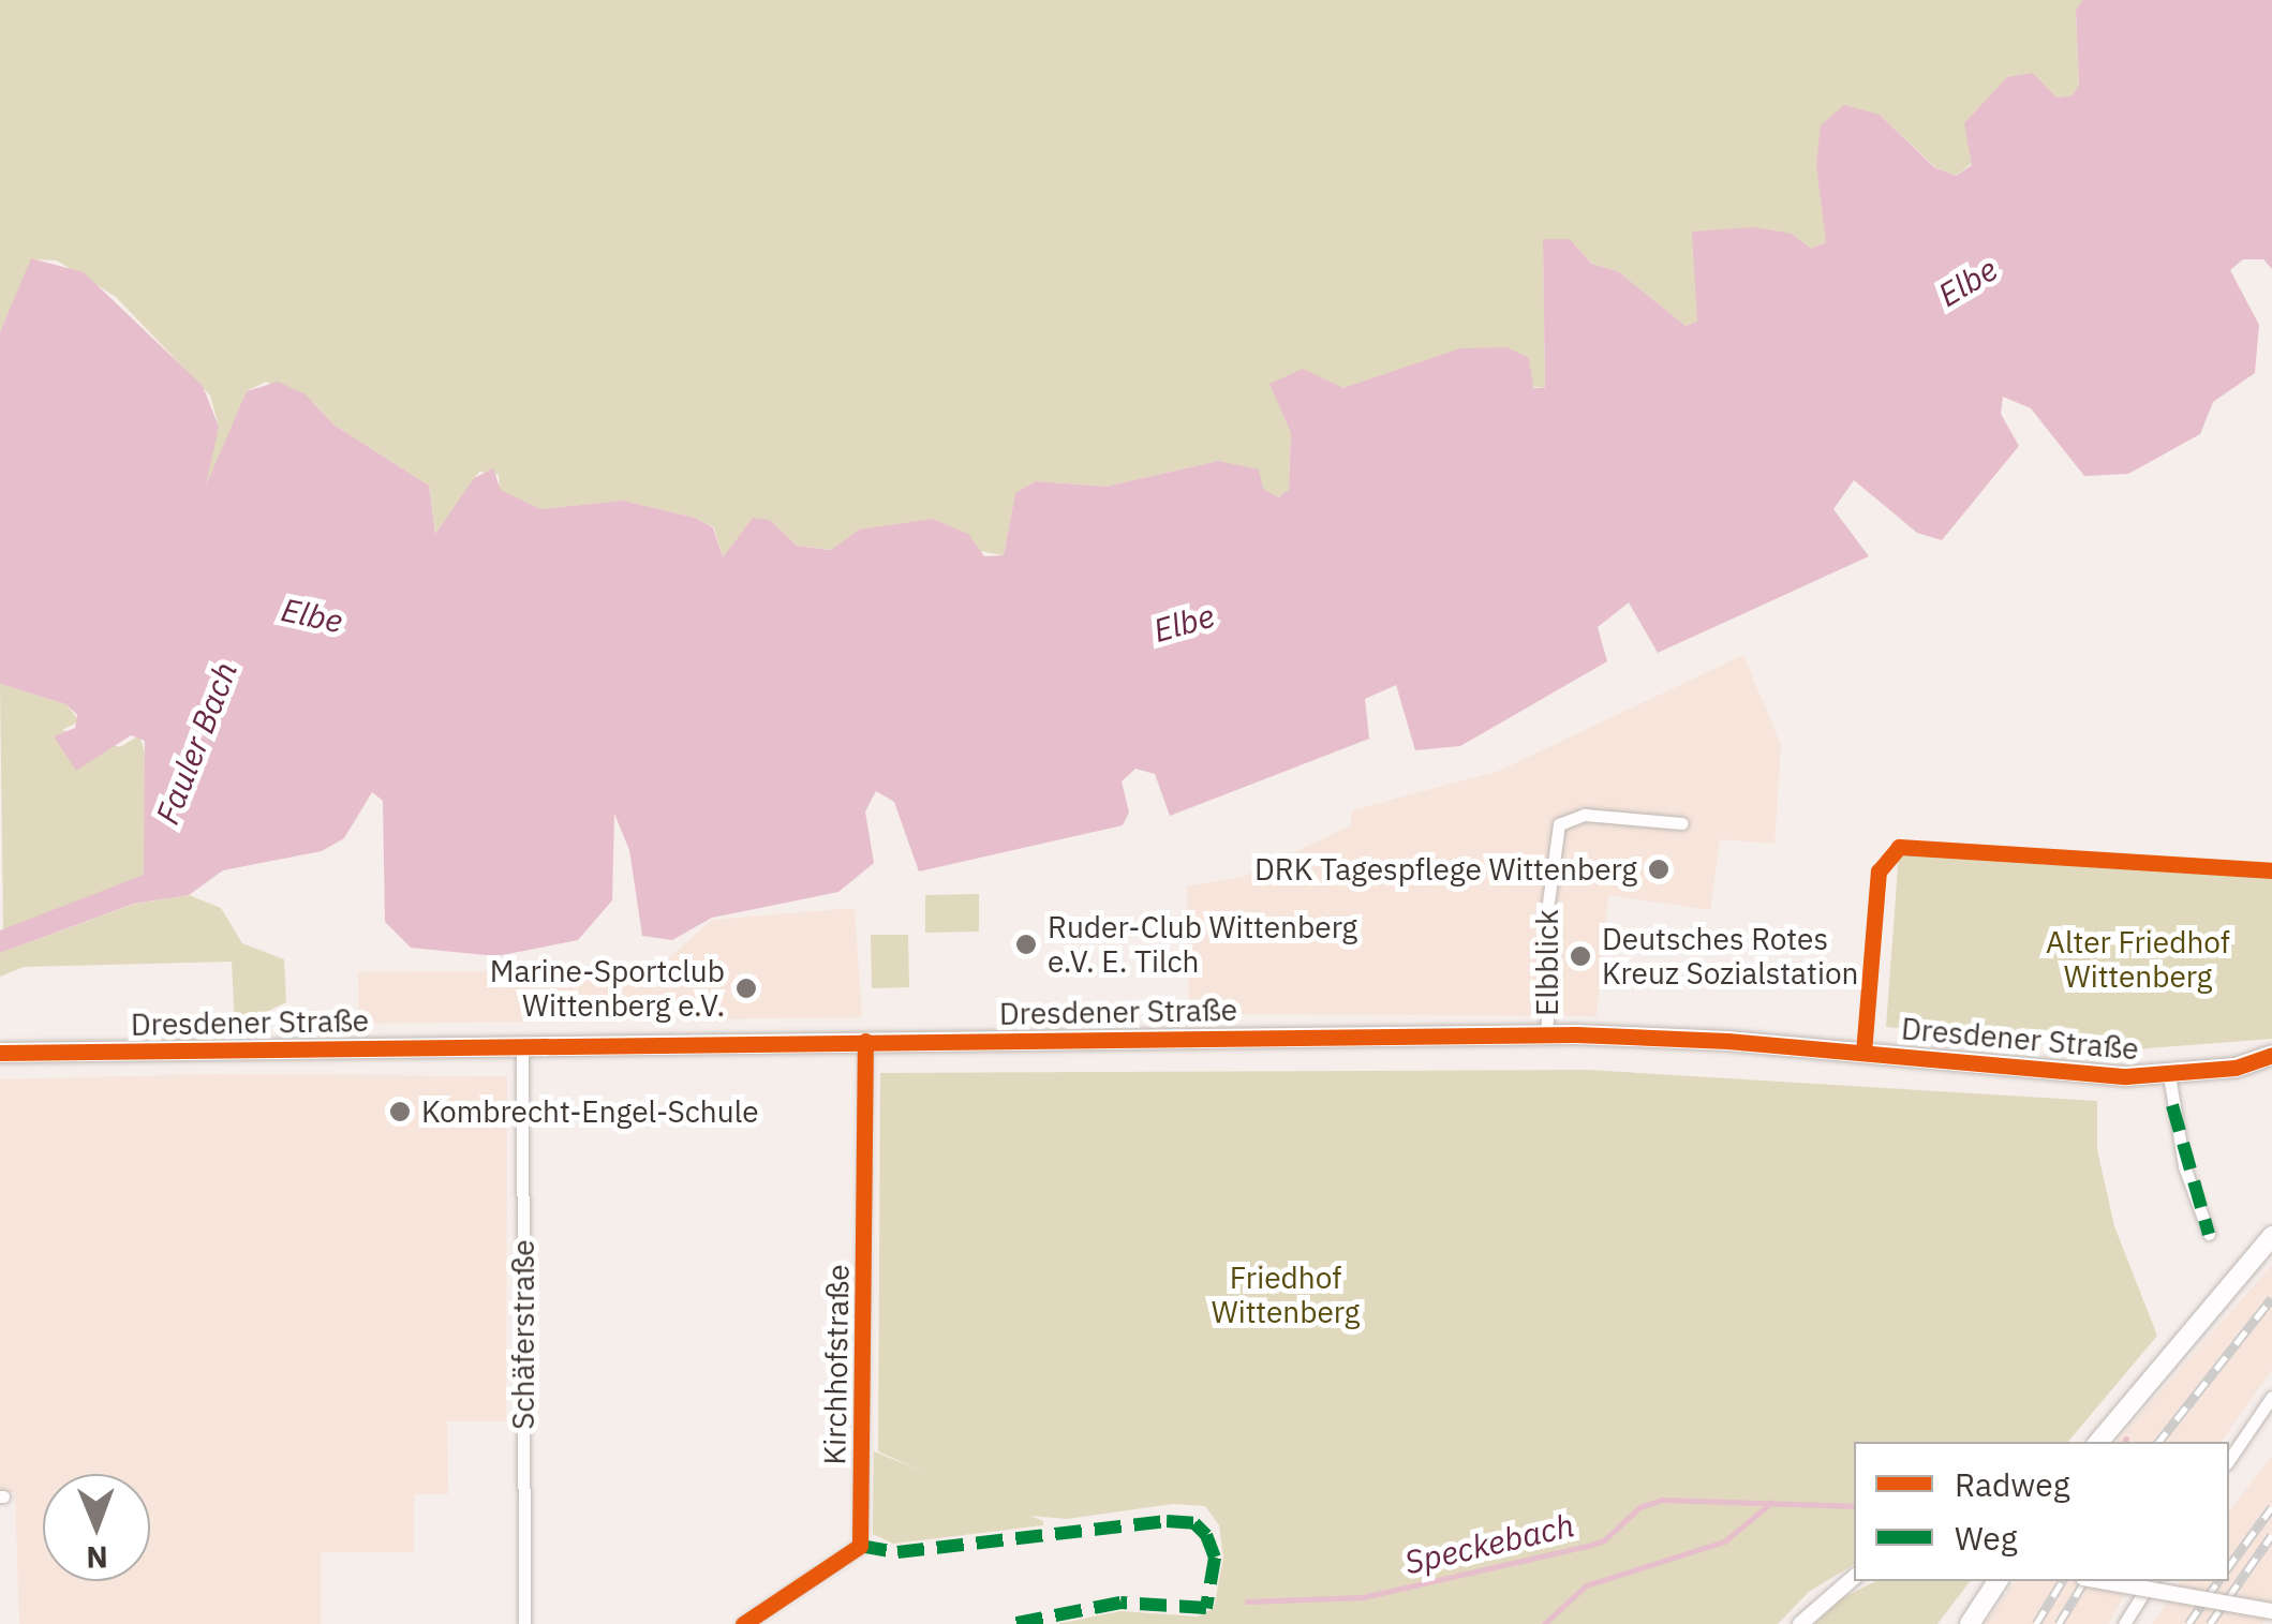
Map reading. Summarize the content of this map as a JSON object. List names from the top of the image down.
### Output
{
  "streets": {
    "main road": ["Dresdener Straße"],
    "street": ["Elbblick", "Schäferstraße", "Kirchhofstraße"]
  },
  "crossings": [
    ["Elbblick", "Dresdener Straße"],
    ["Dresdener Straße", "Schäferstraße"],
    ["Dresdener Straße", "Kirchhofstraße"]
  ],
  "water": ["Elbe", "Fauler Bach", "Speckebach"],
  "parks": ["Alter Friedhof Wittenberg", "Friedhof Wittenberg"],
  "places": [
    "DRK Tagespflege Wittenberg",
    "Ruder-Club Wittenberg e.V. E. Tilch",
    "Deutsches Rotes Kreuz Sozialstation",
    "Marine-Sportclub Wittenberg e.V.",
    "Kombrecht-Engel-Schule"
  ],
  "legend": ["Radweg", "Weg"],
  "north": "bottom"
}
